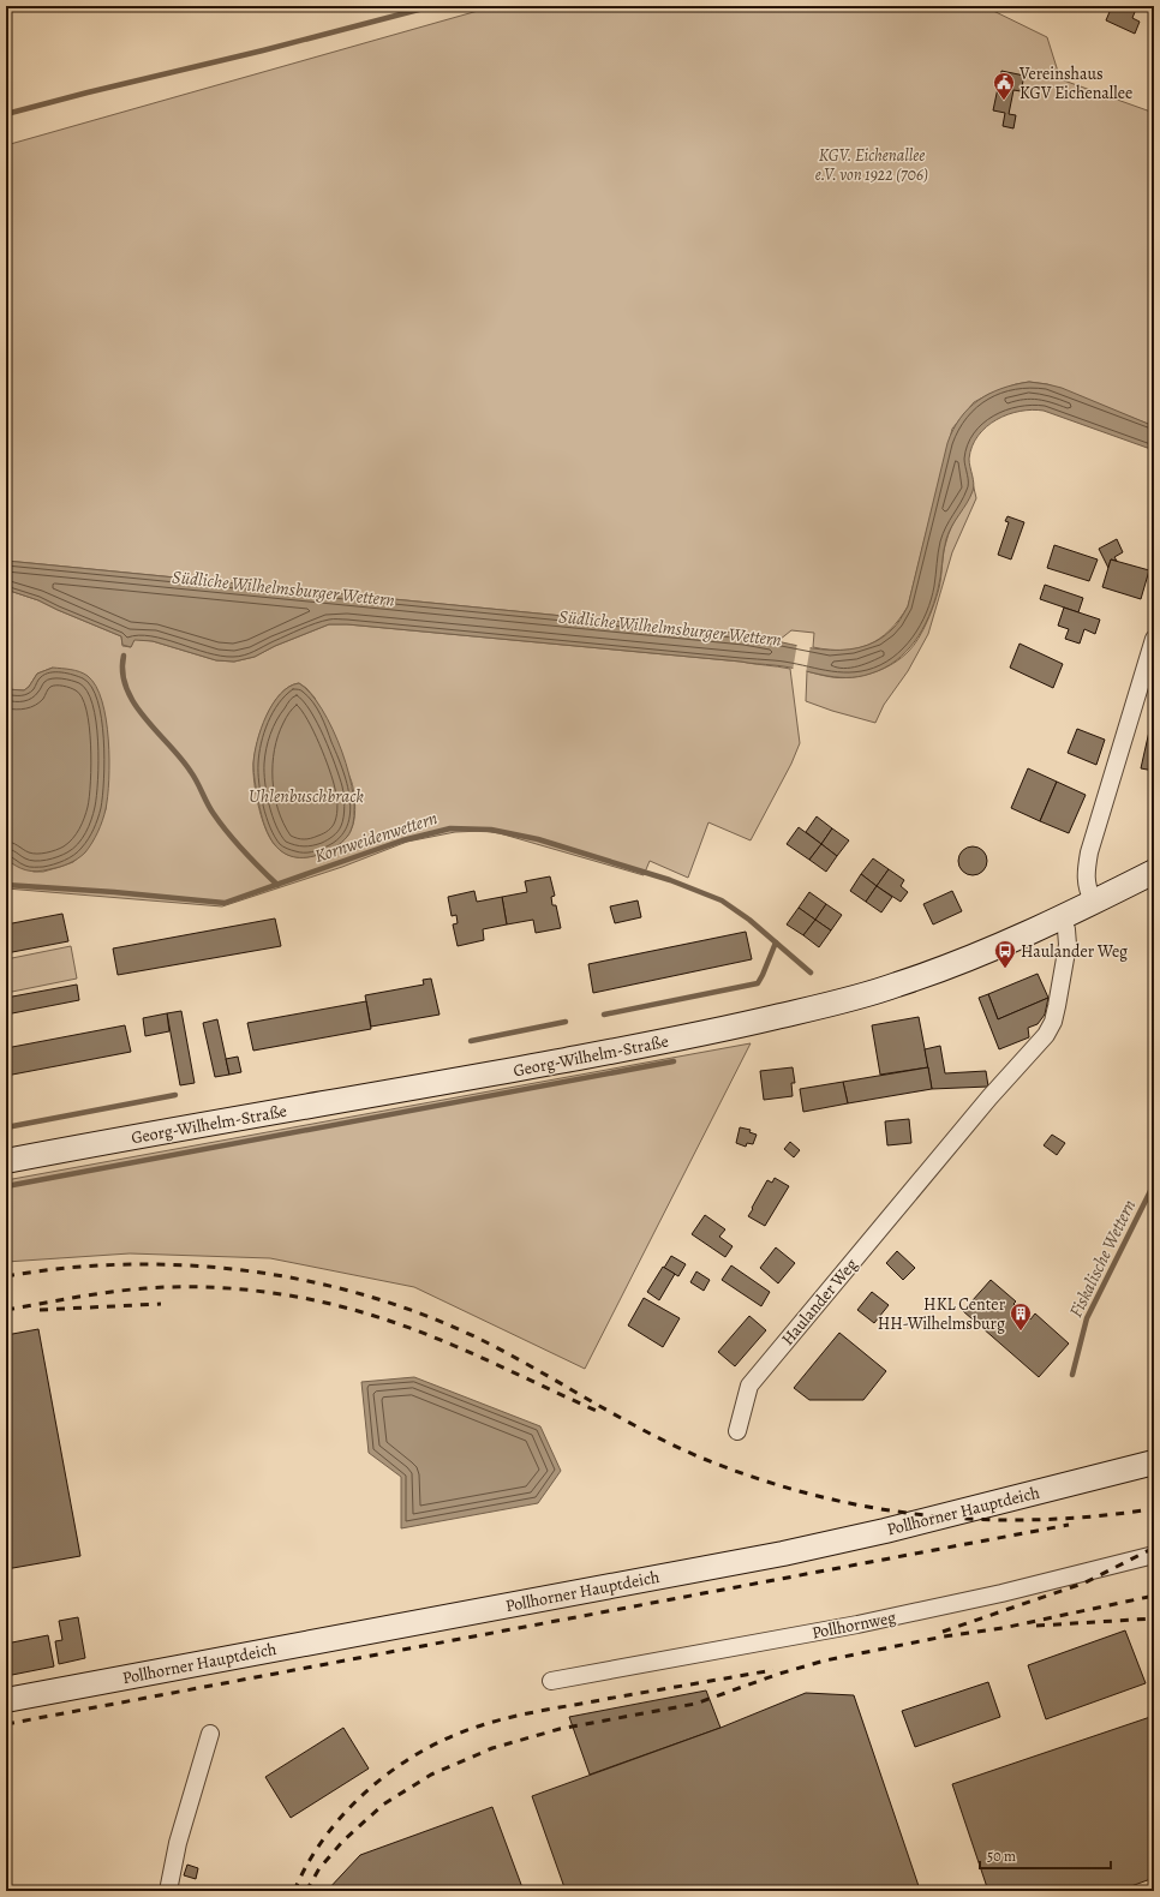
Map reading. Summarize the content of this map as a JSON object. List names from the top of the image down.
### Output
{
  "streets": {
    "main road": ["Georg-Wilhelm-Straße", "Pollhorner Hauptdeich"],
    "street": ["Haulander Weg", "Pollhornweg"]
  },
  "crossings": [
    ["Georg-Wilhelm-Straße", "Haulander Weg"]
  ],
  "water": [
    "Südliche Wilhelmsburger Wettern",
    "Uhlenbuschbrack",
    "Kornweidenwettern",
    "Fiskalische Wettern"
  ],
  "parks": ["KGV. Eichenallee e.V. von 1922 (706)"],
  "places": {
    "public building": ["Vereinshaus KGV Eichenallee"],
    "bus stop": ["Haulander Weg"],
    "building": ["HKL Center HH-Wilhelmsburg"]
  },
  "scale_bar": "50 m"
}
